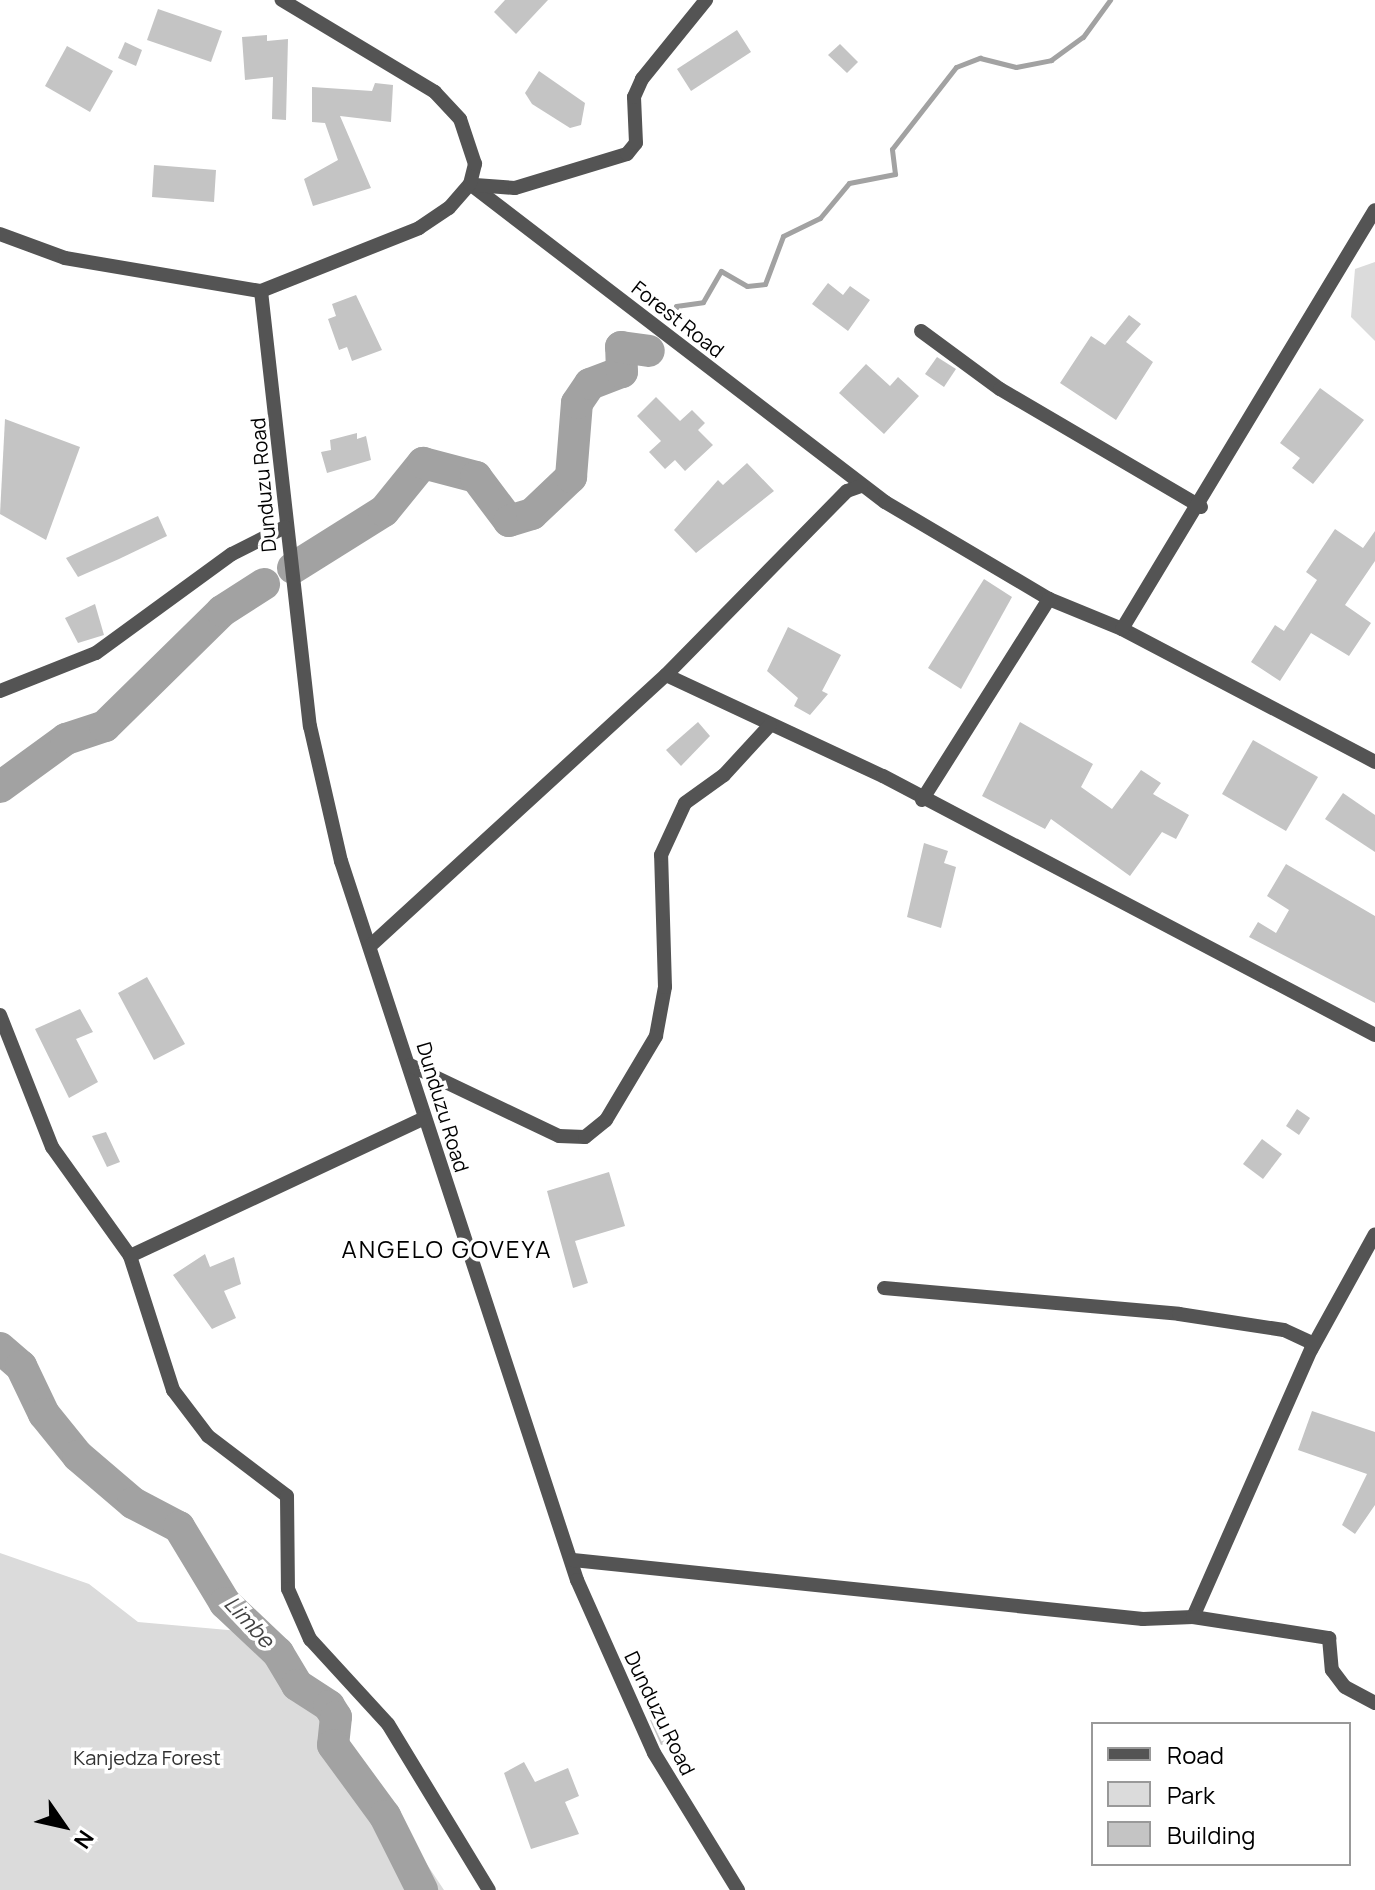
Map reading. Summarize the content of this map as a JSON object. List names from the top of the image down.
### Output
{
  "streets": {
    "street": ["Forest Road", "Dunduzu Road"]
  },
  "districts": ["ANGELO GOVEYA"],
  "water": ["Limbe"],
  "parks": ["Kanjedza Forest"],
  "legend": ["Road", "Park", "Building"],
  "north": "bottom right"
}
